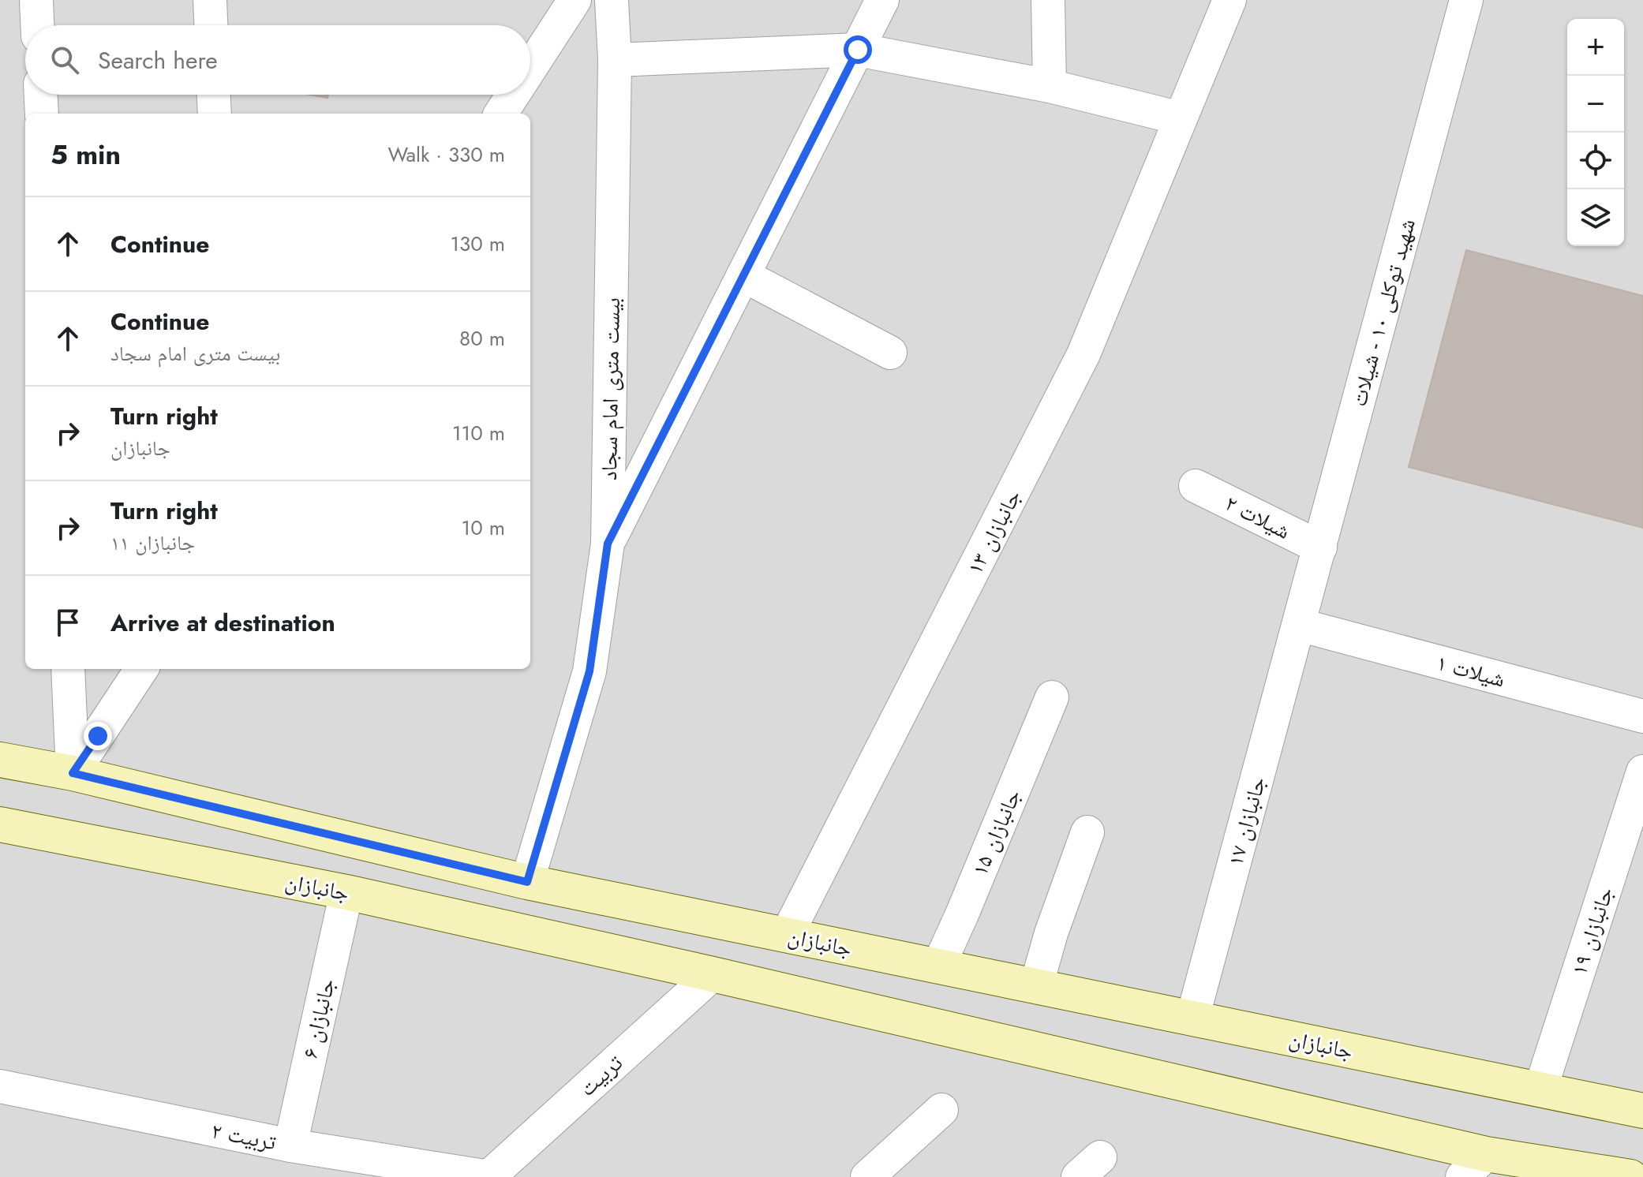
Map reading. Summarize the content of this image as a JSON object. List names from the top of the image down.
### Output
{
  "streets": {
    "main road": ["جانبازان"],
    "street": [
      "شهید توکلی ۱۰ - شیلات",
      "بیست متری امام سجاد",
      "شیلات ۲",
      "جانبازان ۱۳",
      "شیلات ۱",
      "جانبازان ۱۷",
      "جانبازان ۱۵",
      "جانبازان ۱۹",
      "جانبازان ۶",
      "تربیت",
      "تربیت ۲"
    ]
  },
  "crossings": [
    ["شهید توکلی ۱۰ - شیلات", "شیلات ۲"],
    ["شهید توکلی ۱۰ - شیلات", "شیلات ۱"],
    ["شهید توکلی ۱۰ - شیلات", "جانبازان ۱۷"],
    ["بیست متری امام سجاد", "جانبازان"],
    ["جانبازان ۱۳", "جانبازان"],
    ["شیلات ۱", "جانبازان ۱۷"],
    ["جانبازان ۱۷", "جانبازان"],
    ["جانبازان ۱۵", "جانبازان"],
    ["جانبازان", "جانبازان ۱۹"],
    ["جانبازان", "جانبازان ۶"],
    ["جانبازان", "تربیت"],
    ["جانبازان ۶", "تربیت ۲"],
    ["تربیت", "تربیت ۲"]
  ],
  "page": {
    "map_buttons": ["+", "−"],
    "search": "Search here",
    "heading": ["5 min", "Walk · 330 m"],
    "list": [
      ["Continue", "130 m"],
      ["Continue", "بیست متری امام سجاد", "80 m"],
      ["Turn right", "جانبازان", "110 m"],
      ["Turn right", "جانبازان ۱۱", "10 m"],
      "Arrive at destination"
    ]
  }
}
